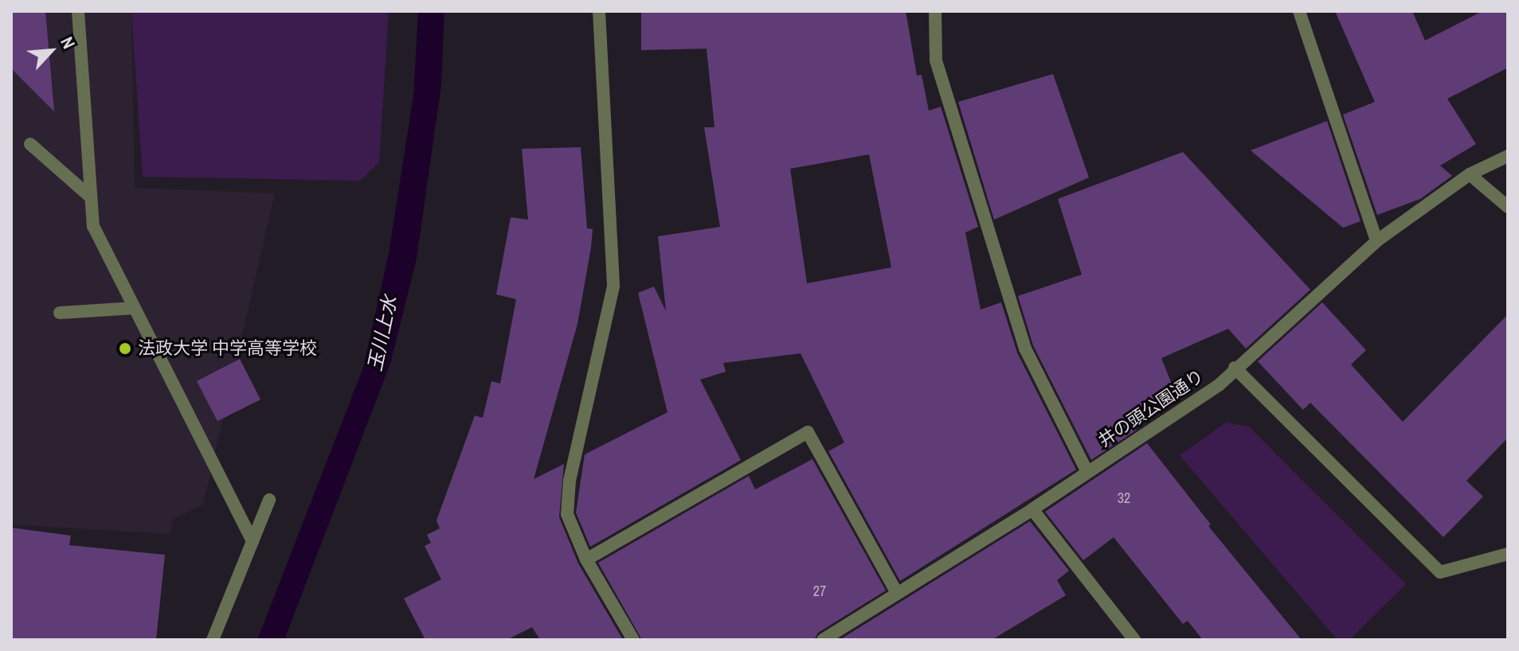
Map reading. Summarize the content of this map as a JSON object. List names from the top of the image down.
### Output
{
  "streets": {
    "street": ["井の頭公園通り"]
  },
  "water": ["玉川上水"],
  "places": ["法政大学 中学高等学校"],
  "house_numbers": ["32", "27"],
  "north": "top right"
}
